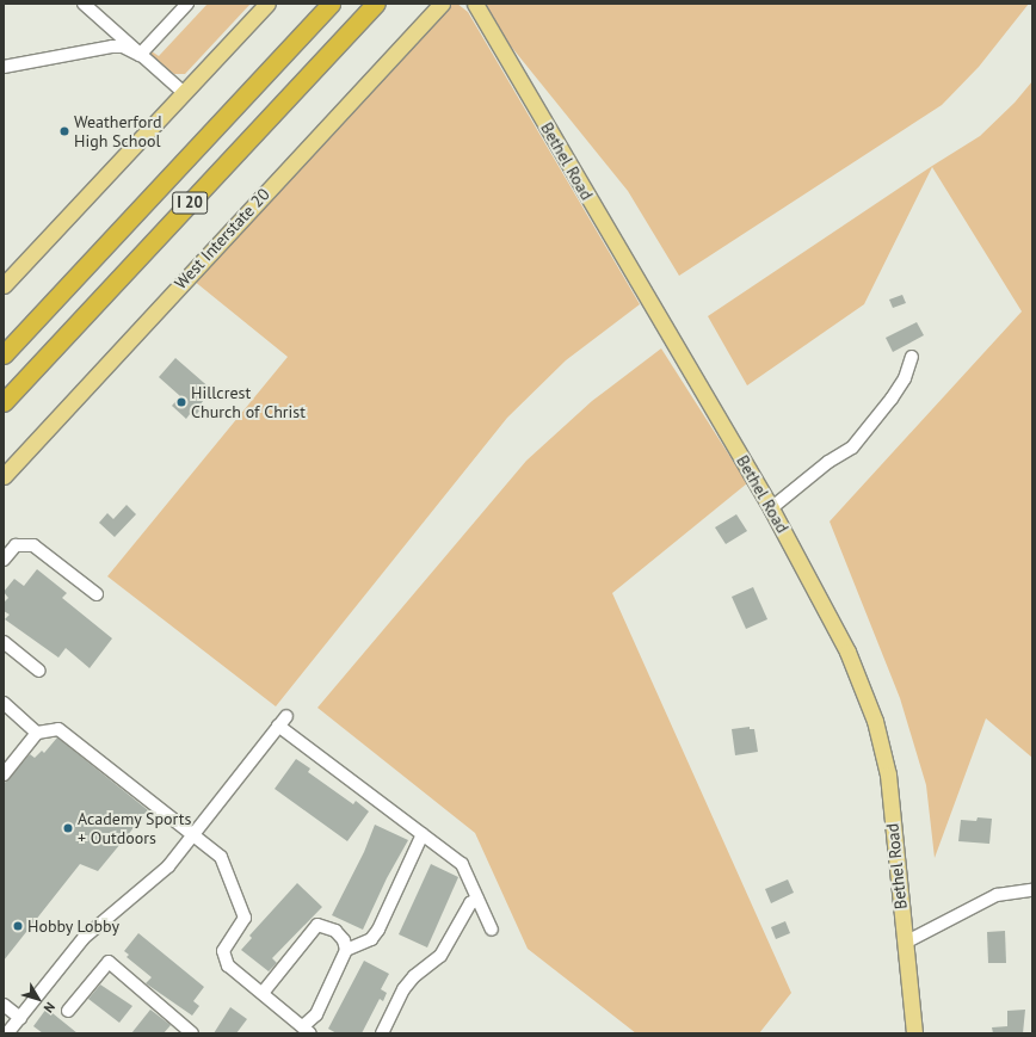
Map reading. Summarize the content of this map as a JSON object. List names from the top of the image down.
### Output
{
  "streets": {
    "highway": ["I 20"],
    "main road": ["Bethel Road", "West Interstate 20"]
  },
  "places": [
    "Weatherford High School",
    "Hillcrest Church of Christ",
    "Academy Sports + Outdoors",
    "Hobby Lobby"
  ],
  "north": "bottom right"
}
